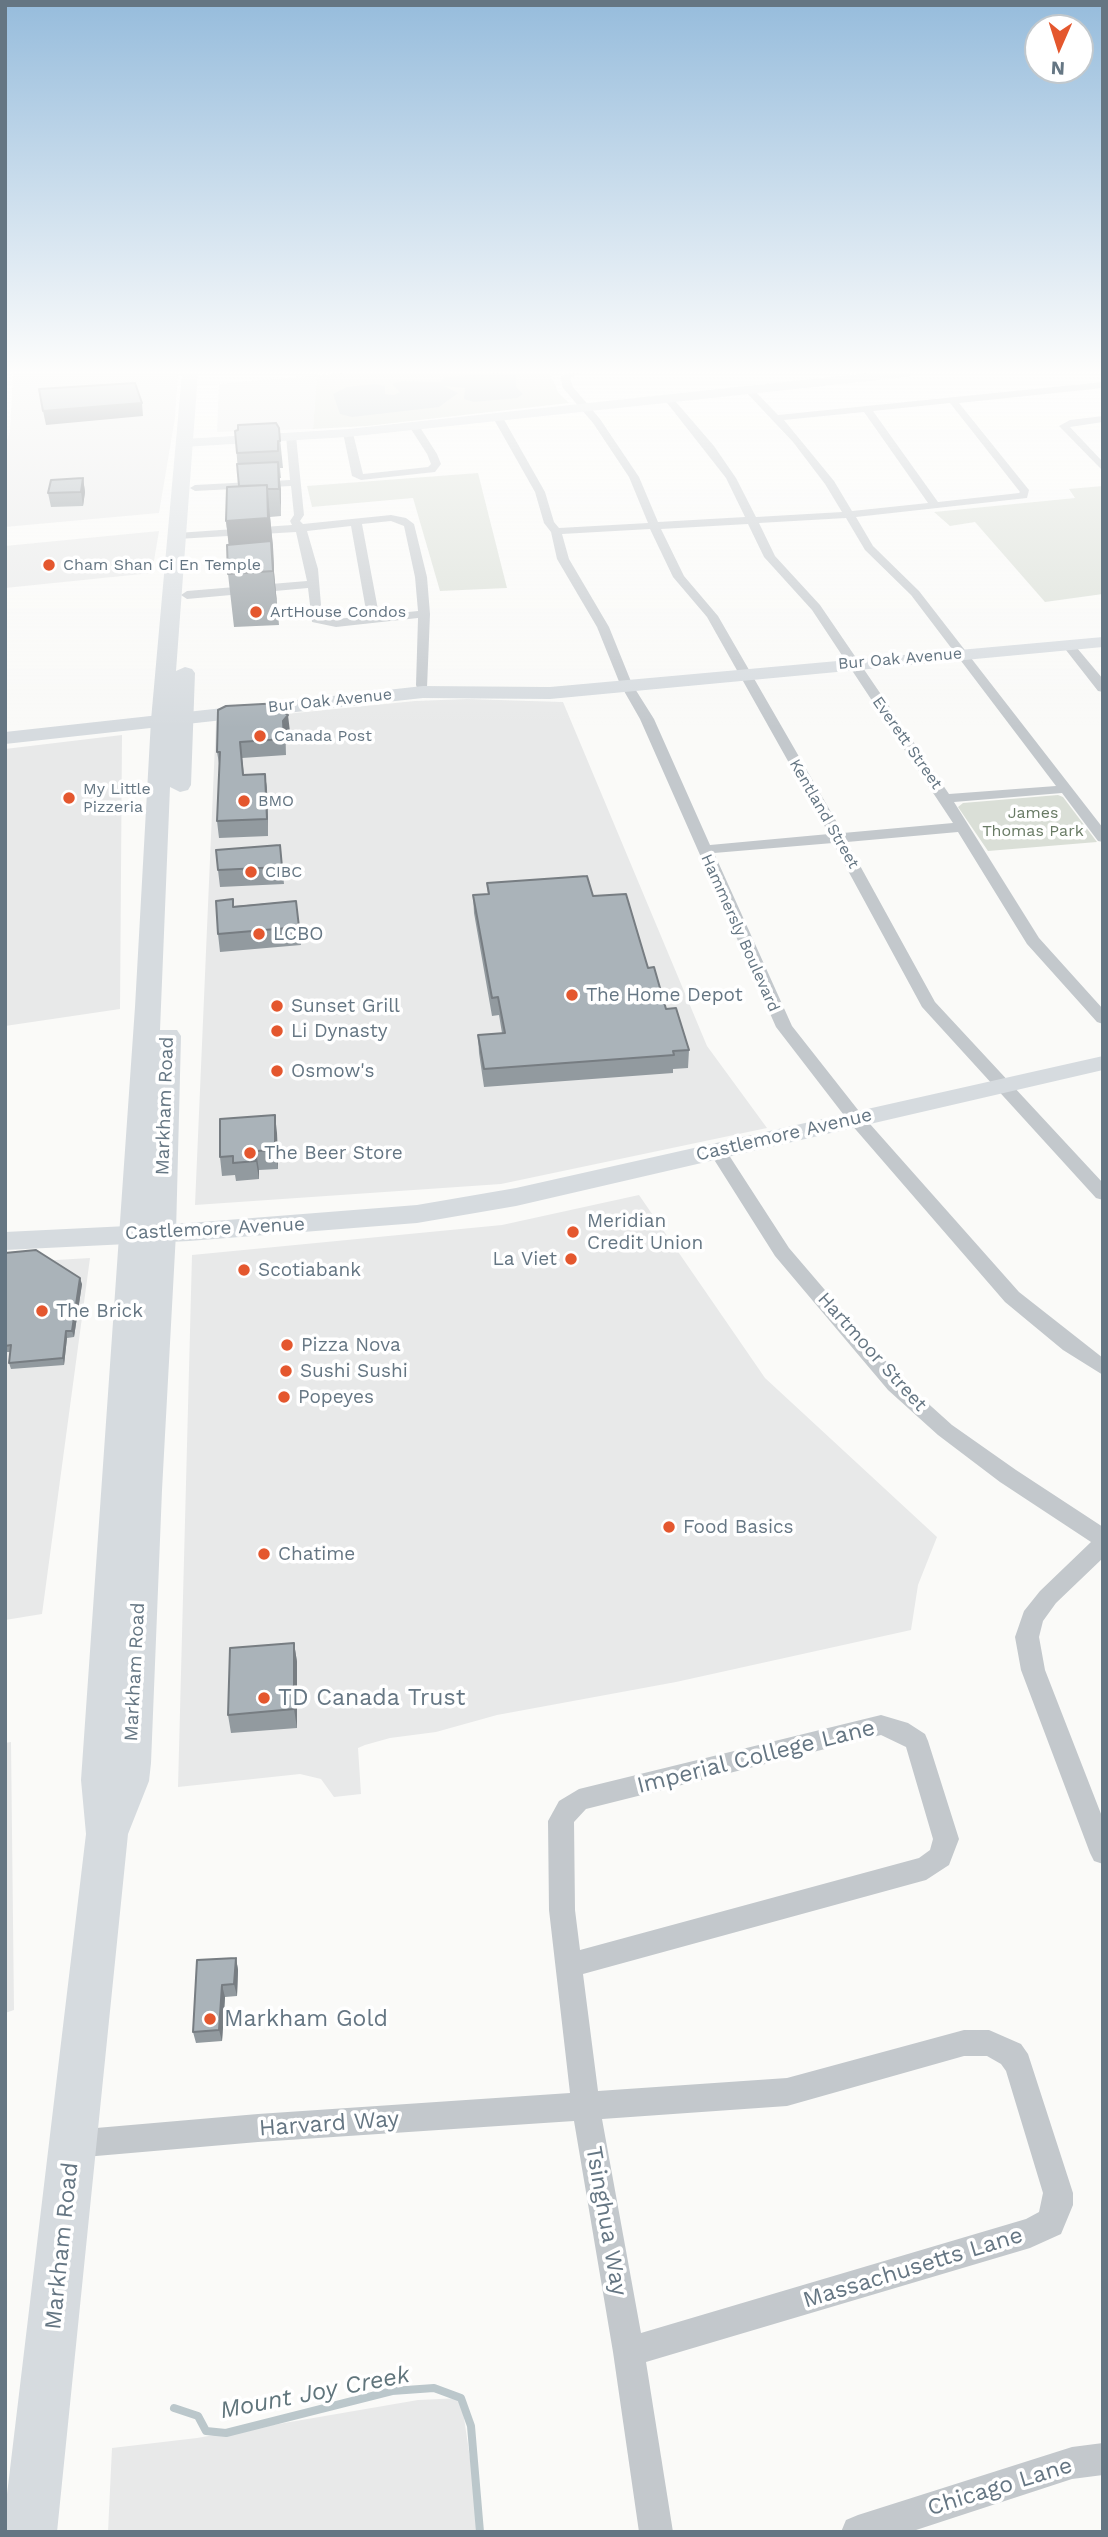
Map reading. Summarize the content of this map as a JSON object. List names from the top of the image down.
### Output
{
  "streets": {
    "main road": ["Markham Road"],
    "street": [
      "Bur Oak Avenue",
      "Everett Street",
      "Kentland Street",
      "Hammersly Boulevard",
      "Castlemore Avenue",
      "Hartmoor Street",
      "Imperial College Lane",
      "Harvard Way",
      "Tsinghua Way",
      "Massachusetts Lane",
      "Chicago Lane"
    ]
  },
  "crossings": [
    ["Bur Oak Avenue", "Everett Street"],
    ["Bur Oak Avenue", "Kentland Street"],
    ["Bur Oak Avenue", "Hammersly Boulevard"],
    ["Bur Oak Avenue", "Markham Road"],
    ["Kentland Street", "Castlemore Avenue"],
    ["Hammersly Boulevard", "Castlemore Avenue"],
    ["Markham Road", "Castlemore Avenue"],
    ["Markham Road", "Harvard Way"],
    ["Castlemore Avenue", "Hartmoor Street"],
    ["Imperial College Lane", "Tsinghua Way"],
    ["Harvard Way", "Tsinghua Way"],
    ["Harvard Way", "Massachusetts Lane"],
    ["Tsinghua Way", "Massachusetts Lane"]
  ],
  "water": ["Mount Joy Creek"],
  "parks": ["James Thomas Park"],
  "places": [
    "Cham Shan Ci En Temple",
    "ArtHouse Condos",
    "Canada Post",
    "My Little Pizzeria",
    "BMO",
    "CIBC",
    "LCBO",
    "The Home Depot",
    "Sunset Grill",
    "Li Dynasty",
    "Osmow's",
    "The Beer Store",
    "Meridian Credit Union",
    "La Viet",
    "Scotiabank",
    "The Brick",
    "Pizza Nova",
    "Sushi Sushi",
    "Popeyes",
    "Food Basics",
    "Chatime",
    "TD Canada Trust",
    "Markham Gold"
  ],
  "north": "bottom"
}
